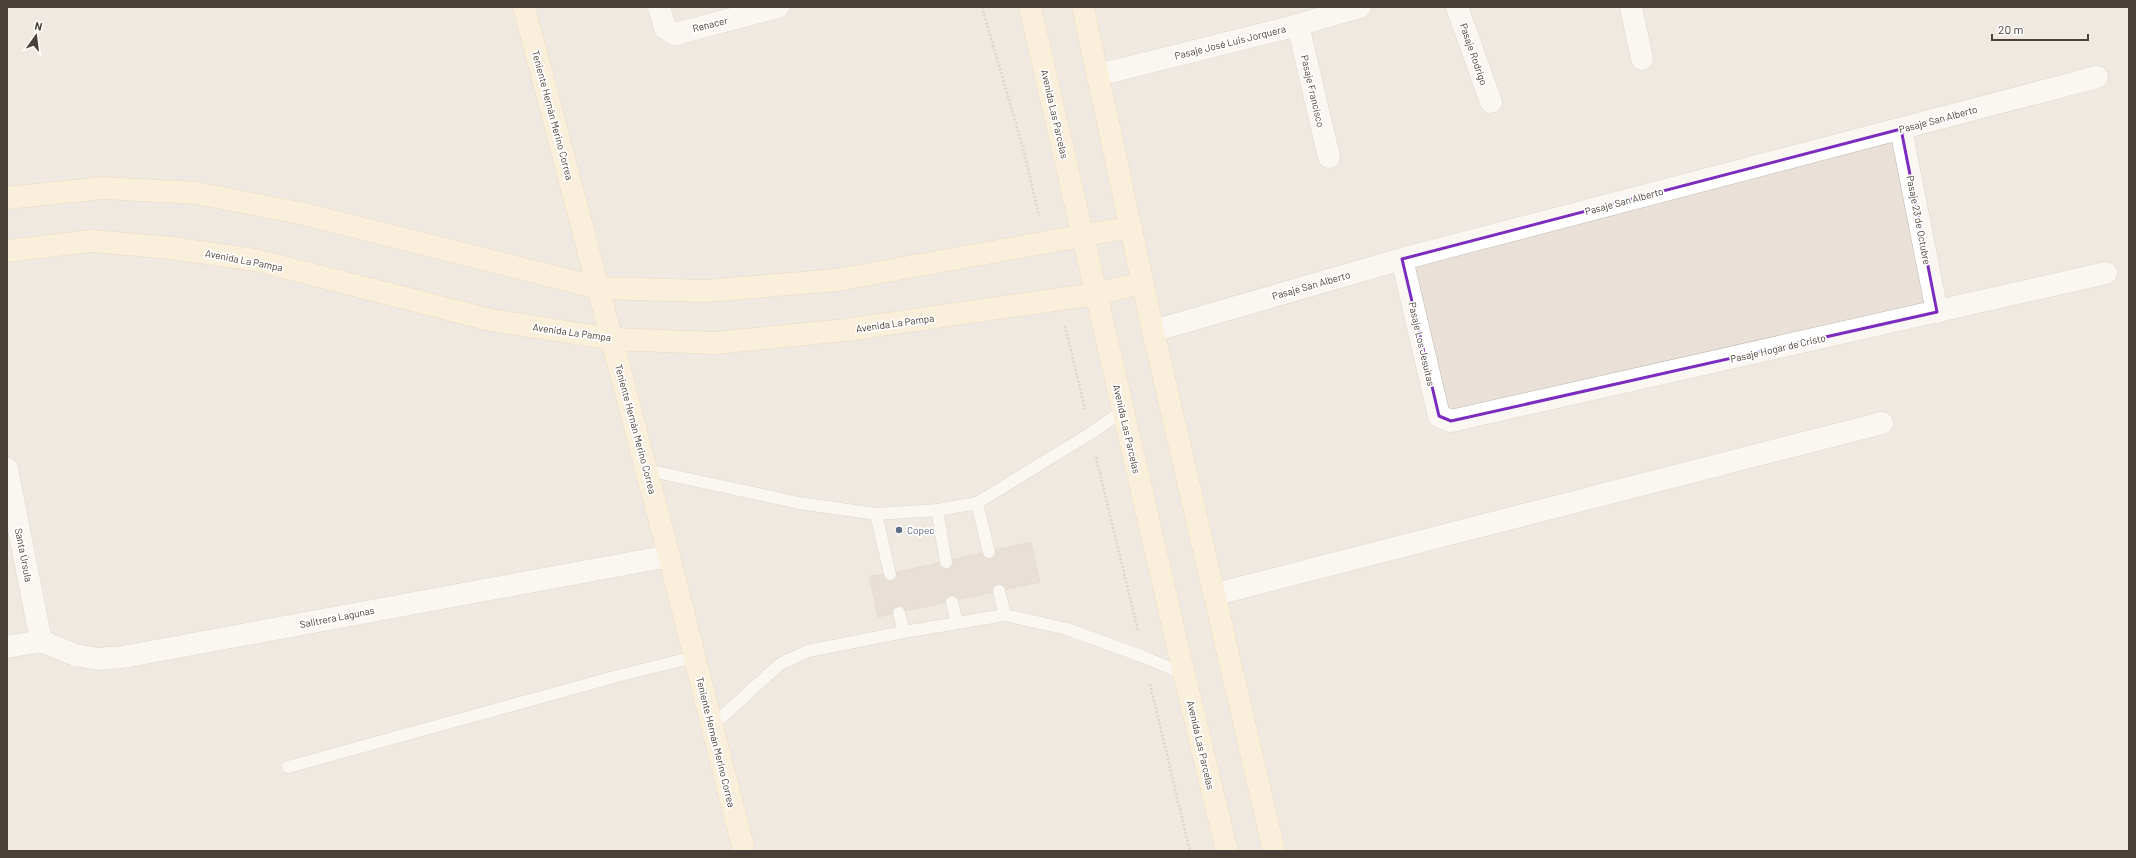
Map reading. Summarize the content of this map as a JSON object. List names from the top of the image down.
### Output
{
  "streets": {
    "street": [
      "Renacer",
      "Pasaje José Luis Jorquera",
      "Pasaje Rodrigo",
      "Pasaje Francisco",
      "Avenida Las Parcelas",
      "Teniente Hernán Merino Correa",
      "Pasaje San Alberto",
      "Pasaje 23 de Octubre",
      "Avenida La Pampa",
      "Pasaje Los Jesuitas",
      "Pasaje Hogar de Cristo",
      "Santa Úrsula",
      "Salitrera Lagunas"
    ]
  },
  "crossings": [
    ["Pasaje José Luis Jorquera", "Pasaje Francisco"],
    ["Avenida Las Parcelas", "Avenida La Pampa"],
    ["Teniente Hernán Merino Correa", "Avenida La Pampa"],
    ["Teniente Hernán Merino Correa", "Salitrera Lagunas"],
    ["Pasaje San Alberto", "Pasaje 23 de Octubre"],
    ["Pasaje San Alberto", "Pasaje Los Jesuitas"],
    ["Pasaje 23 de Octubre", "Pasaje Hogar de Cristo"],
    ["Pasaje Los Jesuitas", "Pasaje Hogar de Cristo"],
    ["Santa Úrsula", "Salitrera Lagunas"]
  ],
  "places": ["Copec"],
  "scale_bar": "20 m",
  "north": "top"
}
